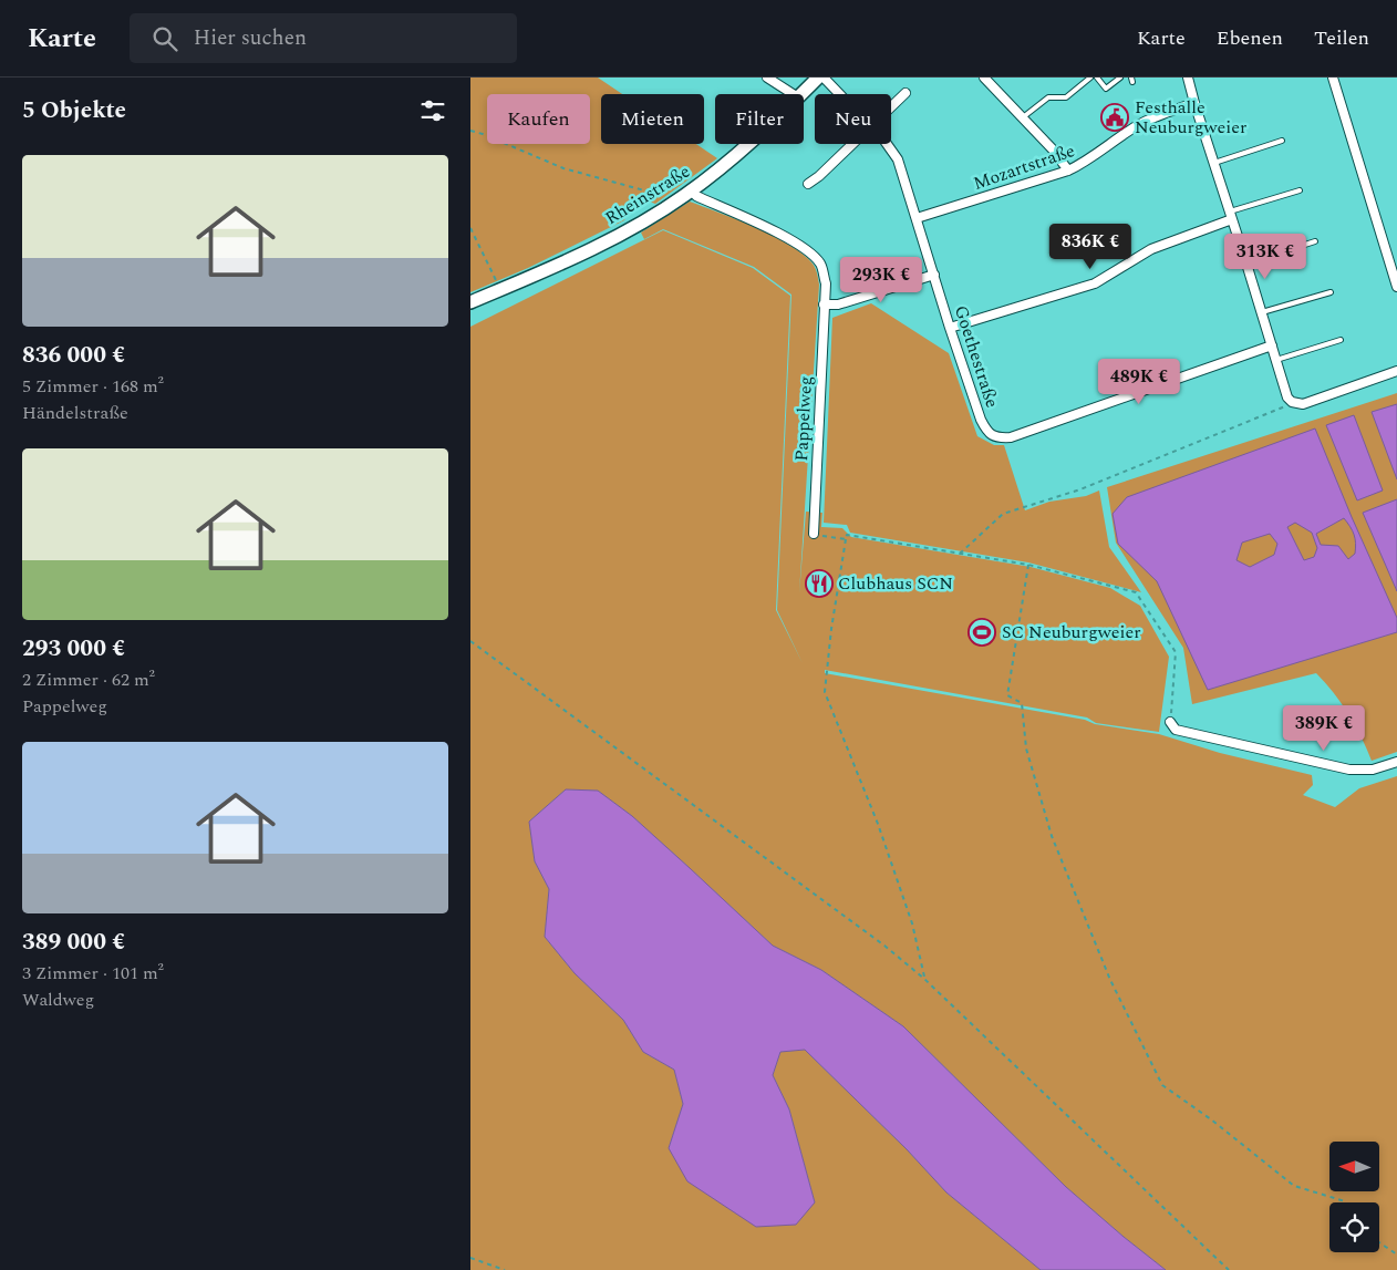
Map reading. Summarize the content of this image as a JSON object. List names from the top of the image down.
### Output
{
  "streets": {
    "main road": ["Rheinstraße"],
    "street": ["Mozartstraße", "Goethestraße", "Pappelweg"]
  },
  "crossings": [
    ["Mozartstraße", "Goethestraße"],
    ["Rheinstraße", "Pappelweg"]
  ],
  "places": {
    "public building": ["Festhalle Neuburgweier"],
    "restaurant": ["Clubhaus SCN"],
    "sports": ["SC Neuburgweier"]
  },
  "north": "left",
  "page": {
    "header": "Karte",
    "search": "Hier suchen",
    "nav": ["Karte", "Ebenen", "Teilen"],
    "heading": "5 Objekte",
    "chip": [
      "Kaufen",
      "Mieten",
      "Filter",
      "Neu"
    ],
    "list": [
      {
        "name": "836 000 €",
        "note": "5 Zimmer · 168 m² · Händelstraße"
      },
      {
        "name": "293 000 €",
        "note": "2 Zimmer · 62 m² · Pappelweg"
      },
      {
        "name": "389 000 €",
        "note": "3 Zimmer · 101 m² · Waldweg"
      }
    ],
    "price": [
      "836K €",
      "313K €",
      "293K €",
      "489K €",
      "389K €"
    ]
  }
}
